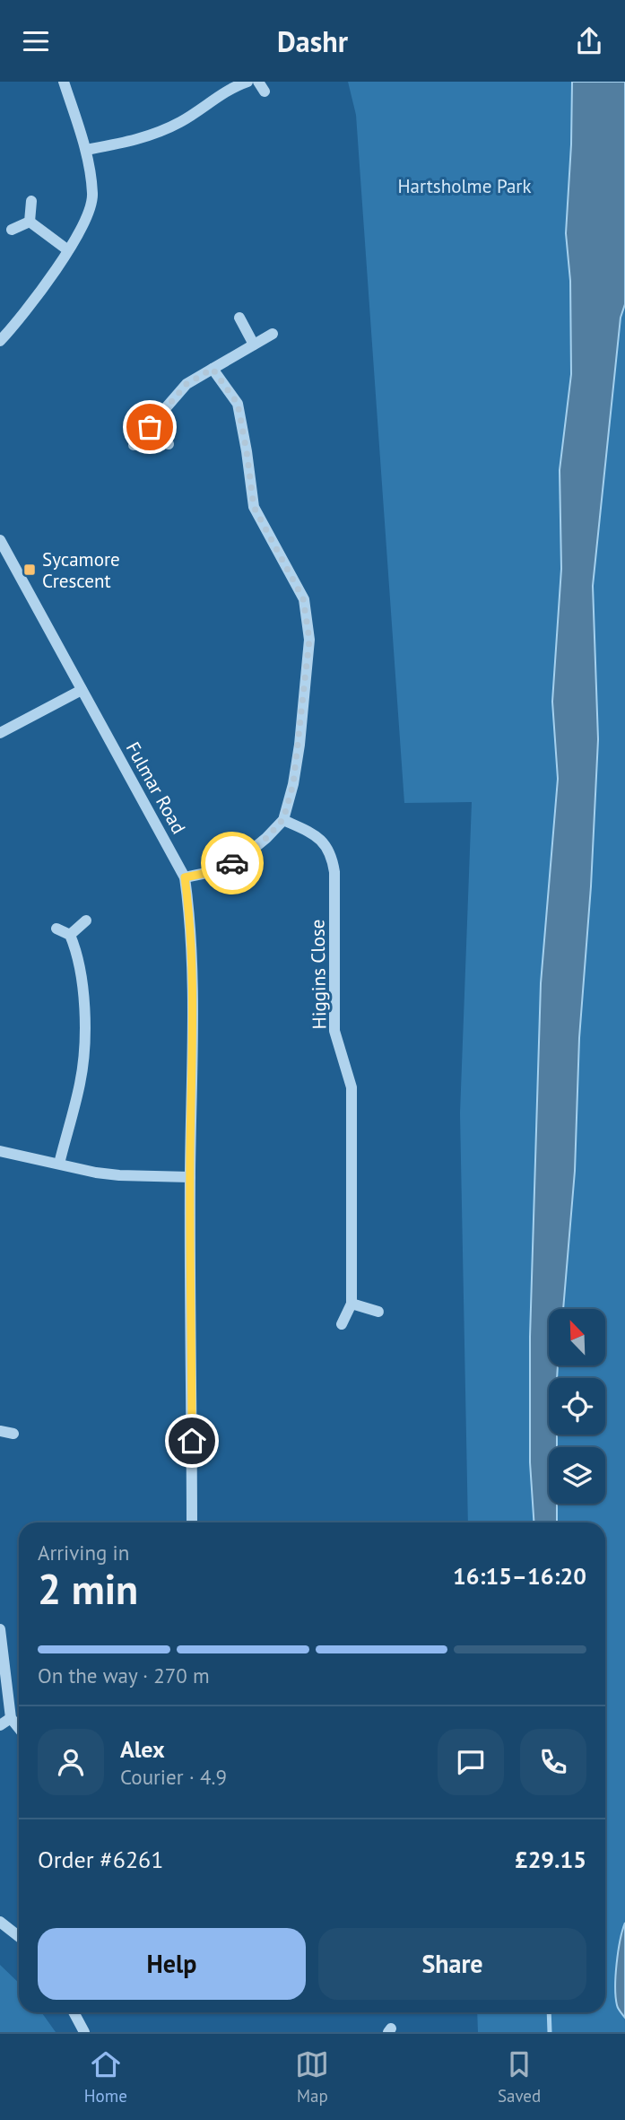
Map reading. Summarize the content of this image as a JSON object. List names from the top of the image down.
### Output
{
  "streets": {
    "street": ["Fulmar Road", "Higgins Close"]
  },
  "parks": ["Hartsholme Park"],
  "places": {
    "transit": ["Sycamore Crescent"]
  },
  "north": "top left",
  "page": {
    "header": "Dashr",
    "heading": ["2 min", "Arriving in", "16:15–16:20"],
    "panel": [
      "Alex",
      "Courier · 4.9",
      "Order #6261",
      "£29.15"
    ],
    "bar": "On the way · 270 m",
    "buttons": ["Help", "Share"],
    "tabs": ["Home", "Map", "Saved"]
  }
}
